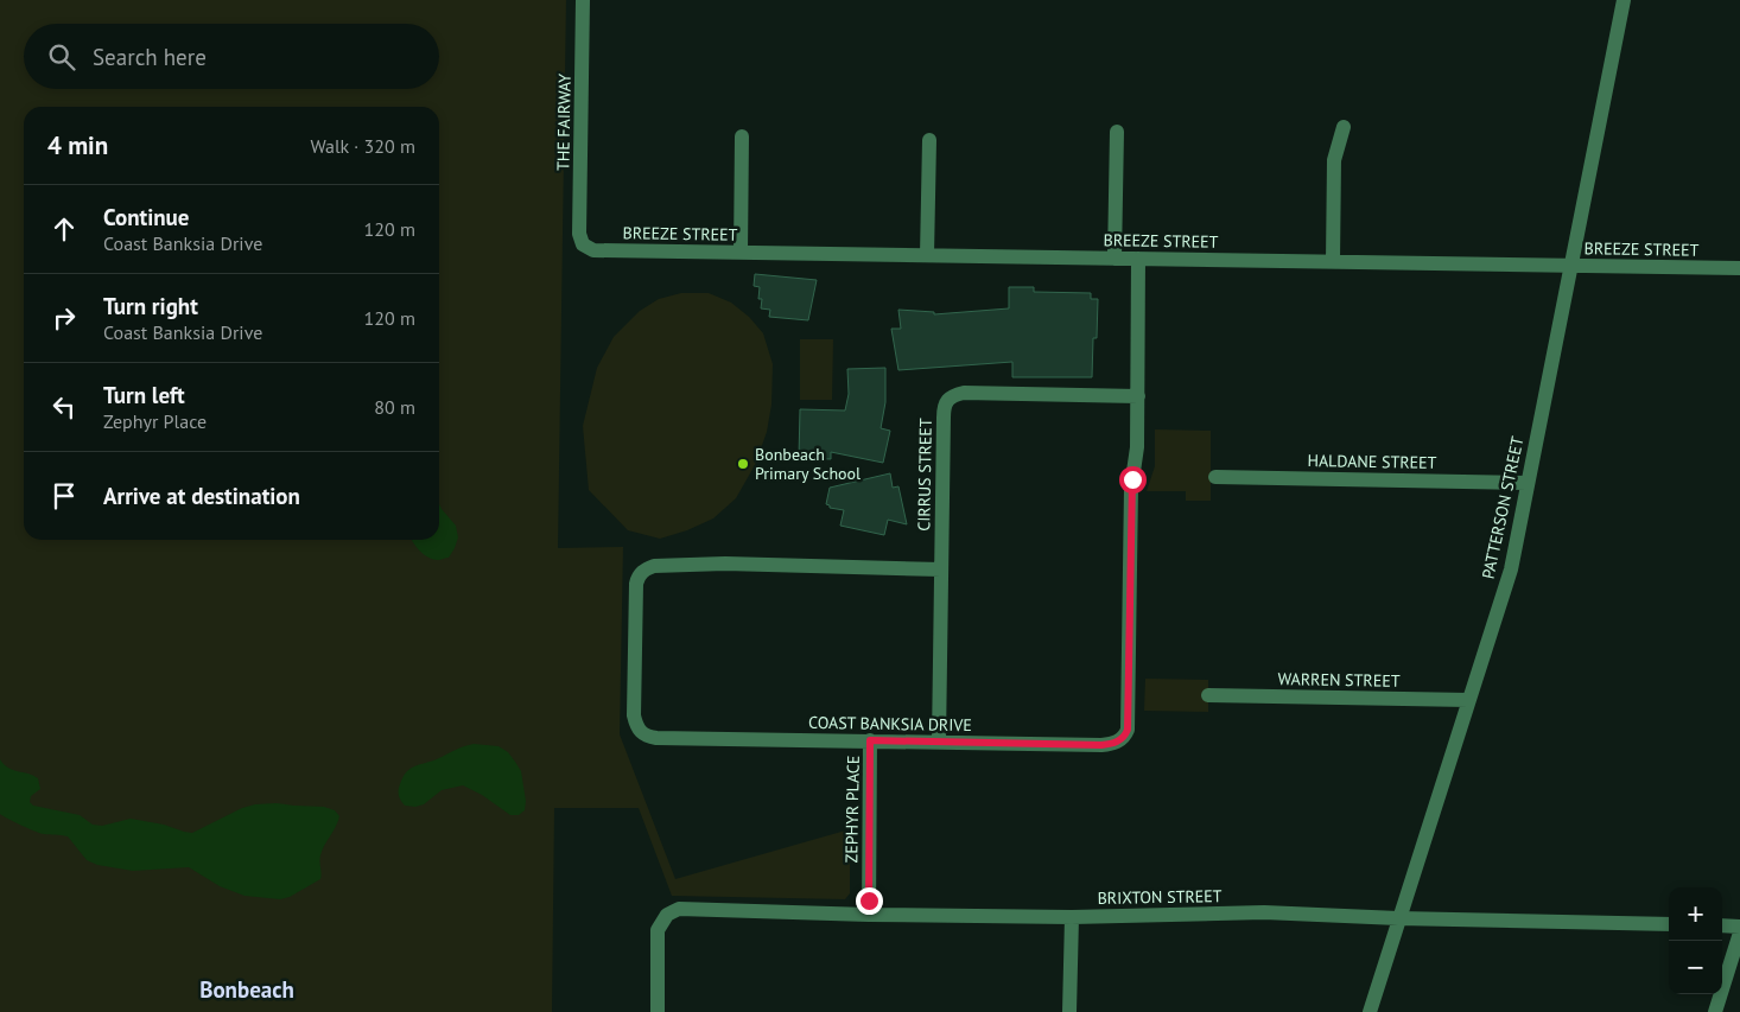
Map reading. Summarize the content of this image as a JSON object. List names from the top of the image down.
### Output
{
  "streets": {
    "street": [
      "THE FAIRWAY",
      "BREEZE STREET",
      "HALDANE STREET",
      "CIRRUS STREET",
      "PATTERSON STREET",
      "WARREN STREET",
      "COAST BANKSIA DRIVE",
      "ZEPHYR PLACE",
      "BRIXTON STREET"
    ]
  },
  "crossings": [
    ["THE FAIRWAY", "BREEZE STREET"],
    ["BREEZE STREET", "PATTERSON STREET"],
    ["BREEZE STREET", "COAST BANKSIA DRIVE"],
    ["HALDANE STREET", "PATTERSON STREET"],
    ["CIRRUS STREET", "COAST BANKSIA DRIVE"],
    ["PATTERSON STREET", "WARREN STREET"],
    ["PATTERSON STREET", "BRIXTON STREET"],
    ["COAST BANKSIA DRIVE", "ZEPHYR PLACE"],
    ["ZEPHYR PLACE", "BRIXTON STREET"]
  ],
  "districts": ["Bonbeach"],
  "places": ["Bonbeach Primary School"],
  "page": {
    "search": "Search here",
    "heading": ["4 min", "Walk · 320 m"],
    "list": [
      ["Continue", "Coast Banksia Drive", "120 m"],
      ["Turn right", "Coast Banksia Drive", "120 m"],
      ["Turn left", "Zephyr Place", "80 m"],
      "Arrive at destination"
    ],
    "map_buttons": ["+", "−"]
  }
}
